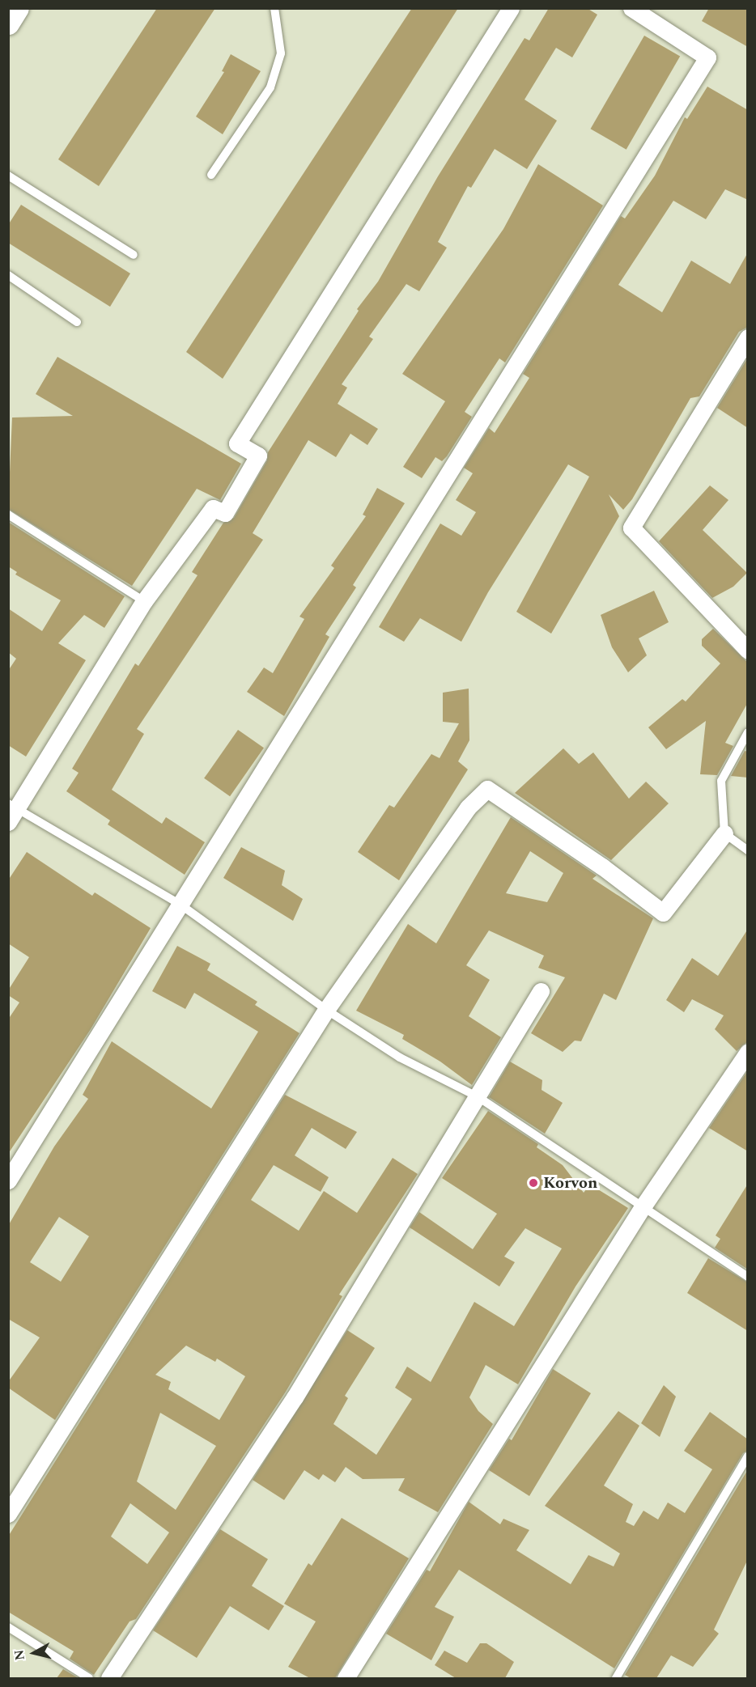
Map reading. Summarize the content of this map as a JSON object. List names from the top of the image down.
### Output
{
  "places": ["Korvon"],
  "north": "left"
}
